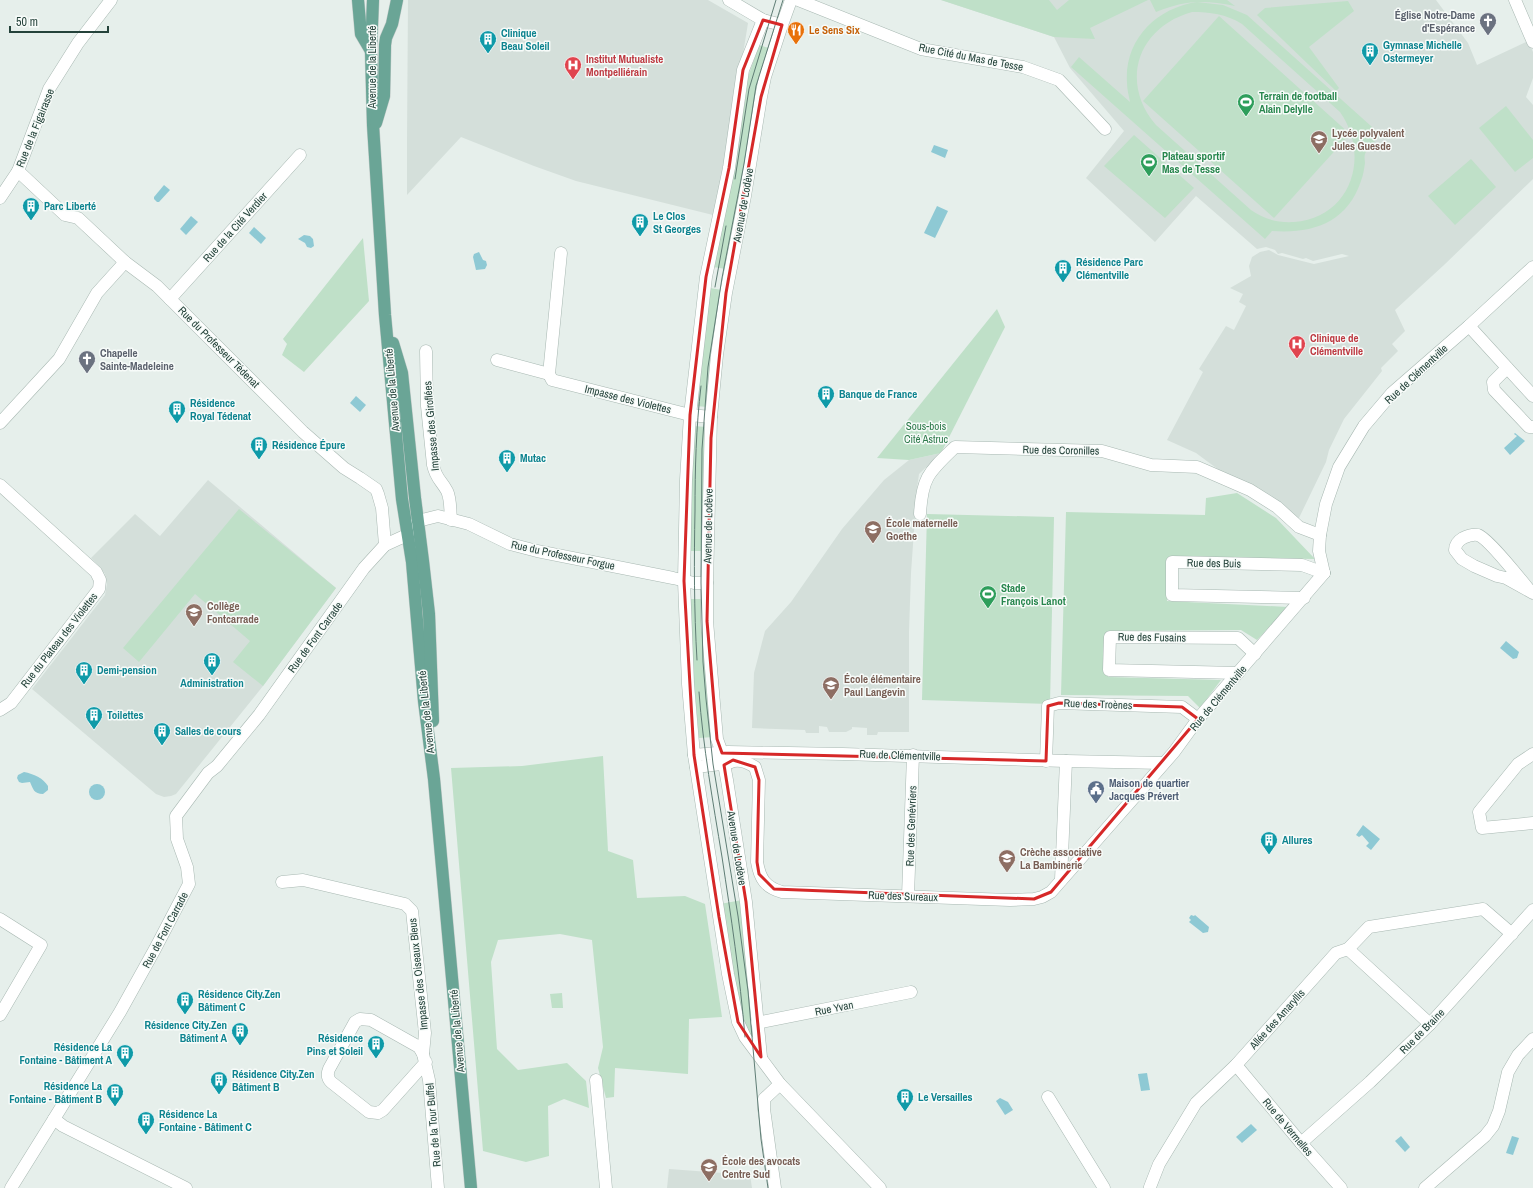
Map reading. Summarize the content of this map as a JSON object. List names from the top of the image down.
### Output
{
  "streets": {
    "main road": ["Avenue de la Liberté"],
    "street": [
      "Rue Cité du Mas de Tesse",
      "Rue de la Figairasse",
      "Avenue de Lodève",
      "Rue de la Cité Verdier",
      "Rue du Professeur Tédenat",
      "Rue de Clémentville",
      "Impasse des Violettes",
      "Impasse des Giroflées",
      "Rue des Coronilles",
      "Rue du Professeur Forgue",
      "Rue des Buis",
      "Rue de Font Carrade",
      "Rue des Fusains",
      "Rue du Plateau des Violettes",
      "Rue des Troènes",
      "Rue des Genévriers",
      "Rue des Sureaux",
      "Impasse des Oiseaux Bleus",
      "Rue Yvan",
      "Allée des Amaryllis",
      "Rue de Braine",
      "Rue de la Tour Buffel",
      "Rue de Vermelles"
    ]
  },
  "crossings": [
    ["Avenue de la Liberté", "Rue du Professeur Forgue"],
    ["Avenue de la Liberté", "Rue de Font Carrade"],
    ["Rue de la Figairasse", "Rue du Professeur Tédenat"],
    ["Avenue de Lodève", "Rue de Clémentville"],
    ["Avenue de Lodève", "Impasse des Violettes"],
    ["Avenue de Lodève", "Rue du Professeur Forgue"],
    ["Avenue de Lodève", "Rue des Sureaux"],
    ["Avenue de Lodève", "Rue Yvan"],
    ["Rue de la Cité Verdier", "Rue du Professeur Tédenat"],
    ["Rue du Professeur Tédenat", "Rue de Font Carrade"],
    ["Rue de Clémentville", "Rue des Coronilles"],
    ["Rue de Clémentville", "Rue des Buis"],
    ["Rue de Clémentville", "Rue des Fusains"],
    ["Rue de Clémentville", "Rue des Troènes"],
    ["Rue de Clémentville", "Rue des Genévriers"],
    ["Rue de Clémentville", "Rue des Sureaux"],
    ["Impasse des Giroflées", "Rue du Professeur Forgue"],
    ["Rue des Genévriers", "Rue des Sureaux"],
    ["Impasse des Oiseaux Bleus", "Rue de la Tour Buffel"],
    ["Allée des Amaryllis", "Rue de Braine"],
    ["Allée des Amaryllis", "Rue de Vermelles"],
    ["Rue de Braine", "Rue de Vermelles"]
  ],
  "parks": ["Sous-bois Cité Astruc"],
  "places": {
    "church": ["Église Notre-Dame d'Espérance", "Chapelle Sainte-Madeleine"],
    "restaurant": ["Le Sens Six"],
    "building": [
      "Clinique Beau Soleil",
      "Gymnase Michelle Ostermeyer",
      "Parc Liberté",
      "Le Clos St Georges",
      "Résidence Parc Clémentville",
      "Banque de France",
      "Résidence Royal Tédenat",
      "Résidence Épure",
      "Mutac",
      "Administration",
      "Demi-pension",
      "Toilettes",
      "Salles de cours",
      "Allures",
      "Résidence City.Zen Bâtiment C",
      "Résidence City.Zen Bâtiment A",
      "Résidence Pins et Soleil",
      "Résidence La Fontaine - Bâtiment A",
      "Résidence City.Zen Bâtiment B",
      "Résidence La Fontaine - Bâtiment B",
      "Le Versailles",
      "Résidence La Fontaine - Bâtiment C"
    ],
    "hospital": ["Institut Mutualiste Montpelliérain", "Clinique de Clémentville"],
    "sports": ["Terrain de football Alain Delylle", "Plateau sportif Mas de Tesse", "Stade François Lanot"],
    "school or university": [
      "Lycée polyvalent Jules Guesde",
      "École maternelle Goethe",
      "Collège Fontcarrade",
      "École élémentaire Paul Langevin",
      "Crèche associative La Bambinerie",
      "École des avocats Centre Sud"
    ],
    "public building": ["Maison de quartier Jacques Prévert"]
  },
  "scale_bar": "50 m"
}
